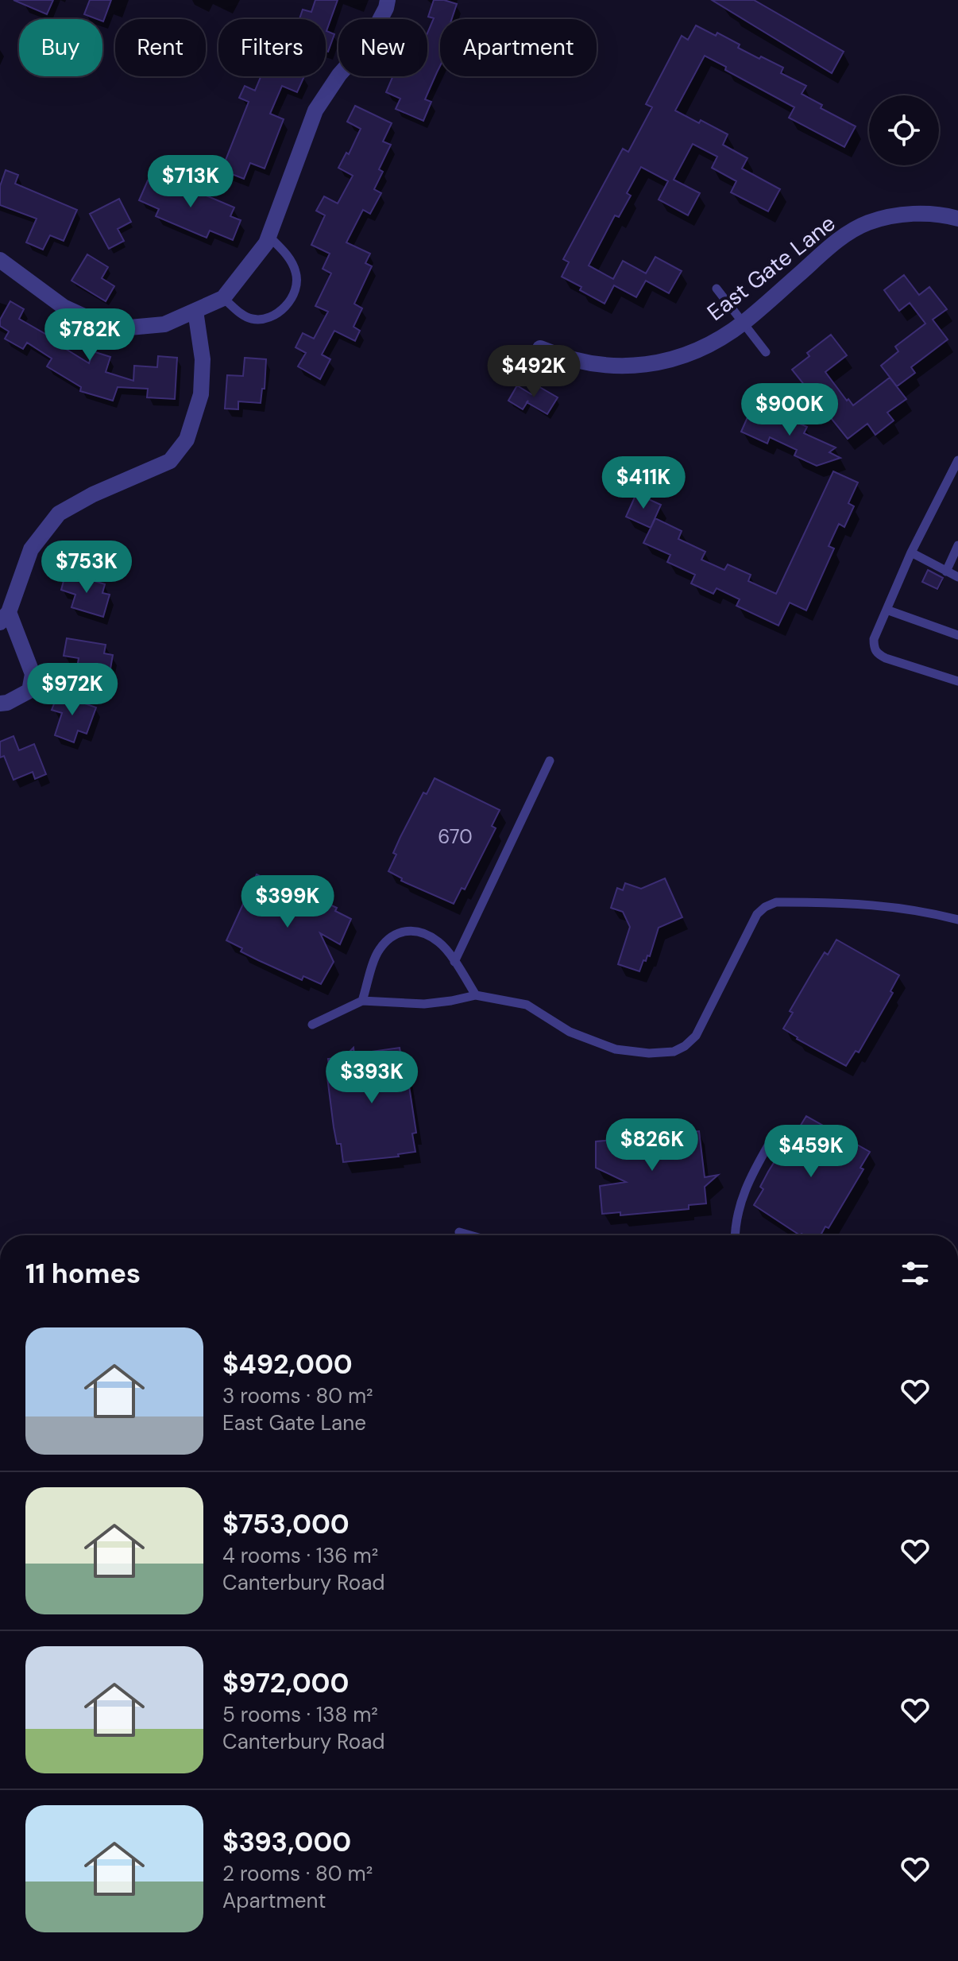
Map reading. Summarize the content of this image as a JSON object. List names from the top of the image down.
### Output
{
  "streets": {
    "street": ["East Gate Lane"]
  },
  "house_numbers": ["670"],
  "page": {
    "chip": [
      "Buy",
      "Rent",
      "Filters",
      "New",
      "Apartment"
    ],
    "price": [
      "$713K",
      "$782K",
      "$492K",
      "$900K",
      "$411K",
      "$753K",
      "$972K",
      "$399K",
      "$393K",
      "$826K",
      "$459K"
    ],
    "heading": "11 homes",
    "list": [
      {
        "name": "$492,000",
        "note": "3 rooms · 80 m² · East Gate Lane"
      },
      {
        "name": "$753,000",
        "note": "4 rooms · 136 m² · Canterbury Road"
      },
      {
        "name": "$972,000",
        "note": "5 rooms · 138 m² · Canterbury Road"
      },
      {
        "name": "$393,000",
        "note": "2 rooms · 80 m² · Apartment"
      }
    ]
  }
}
